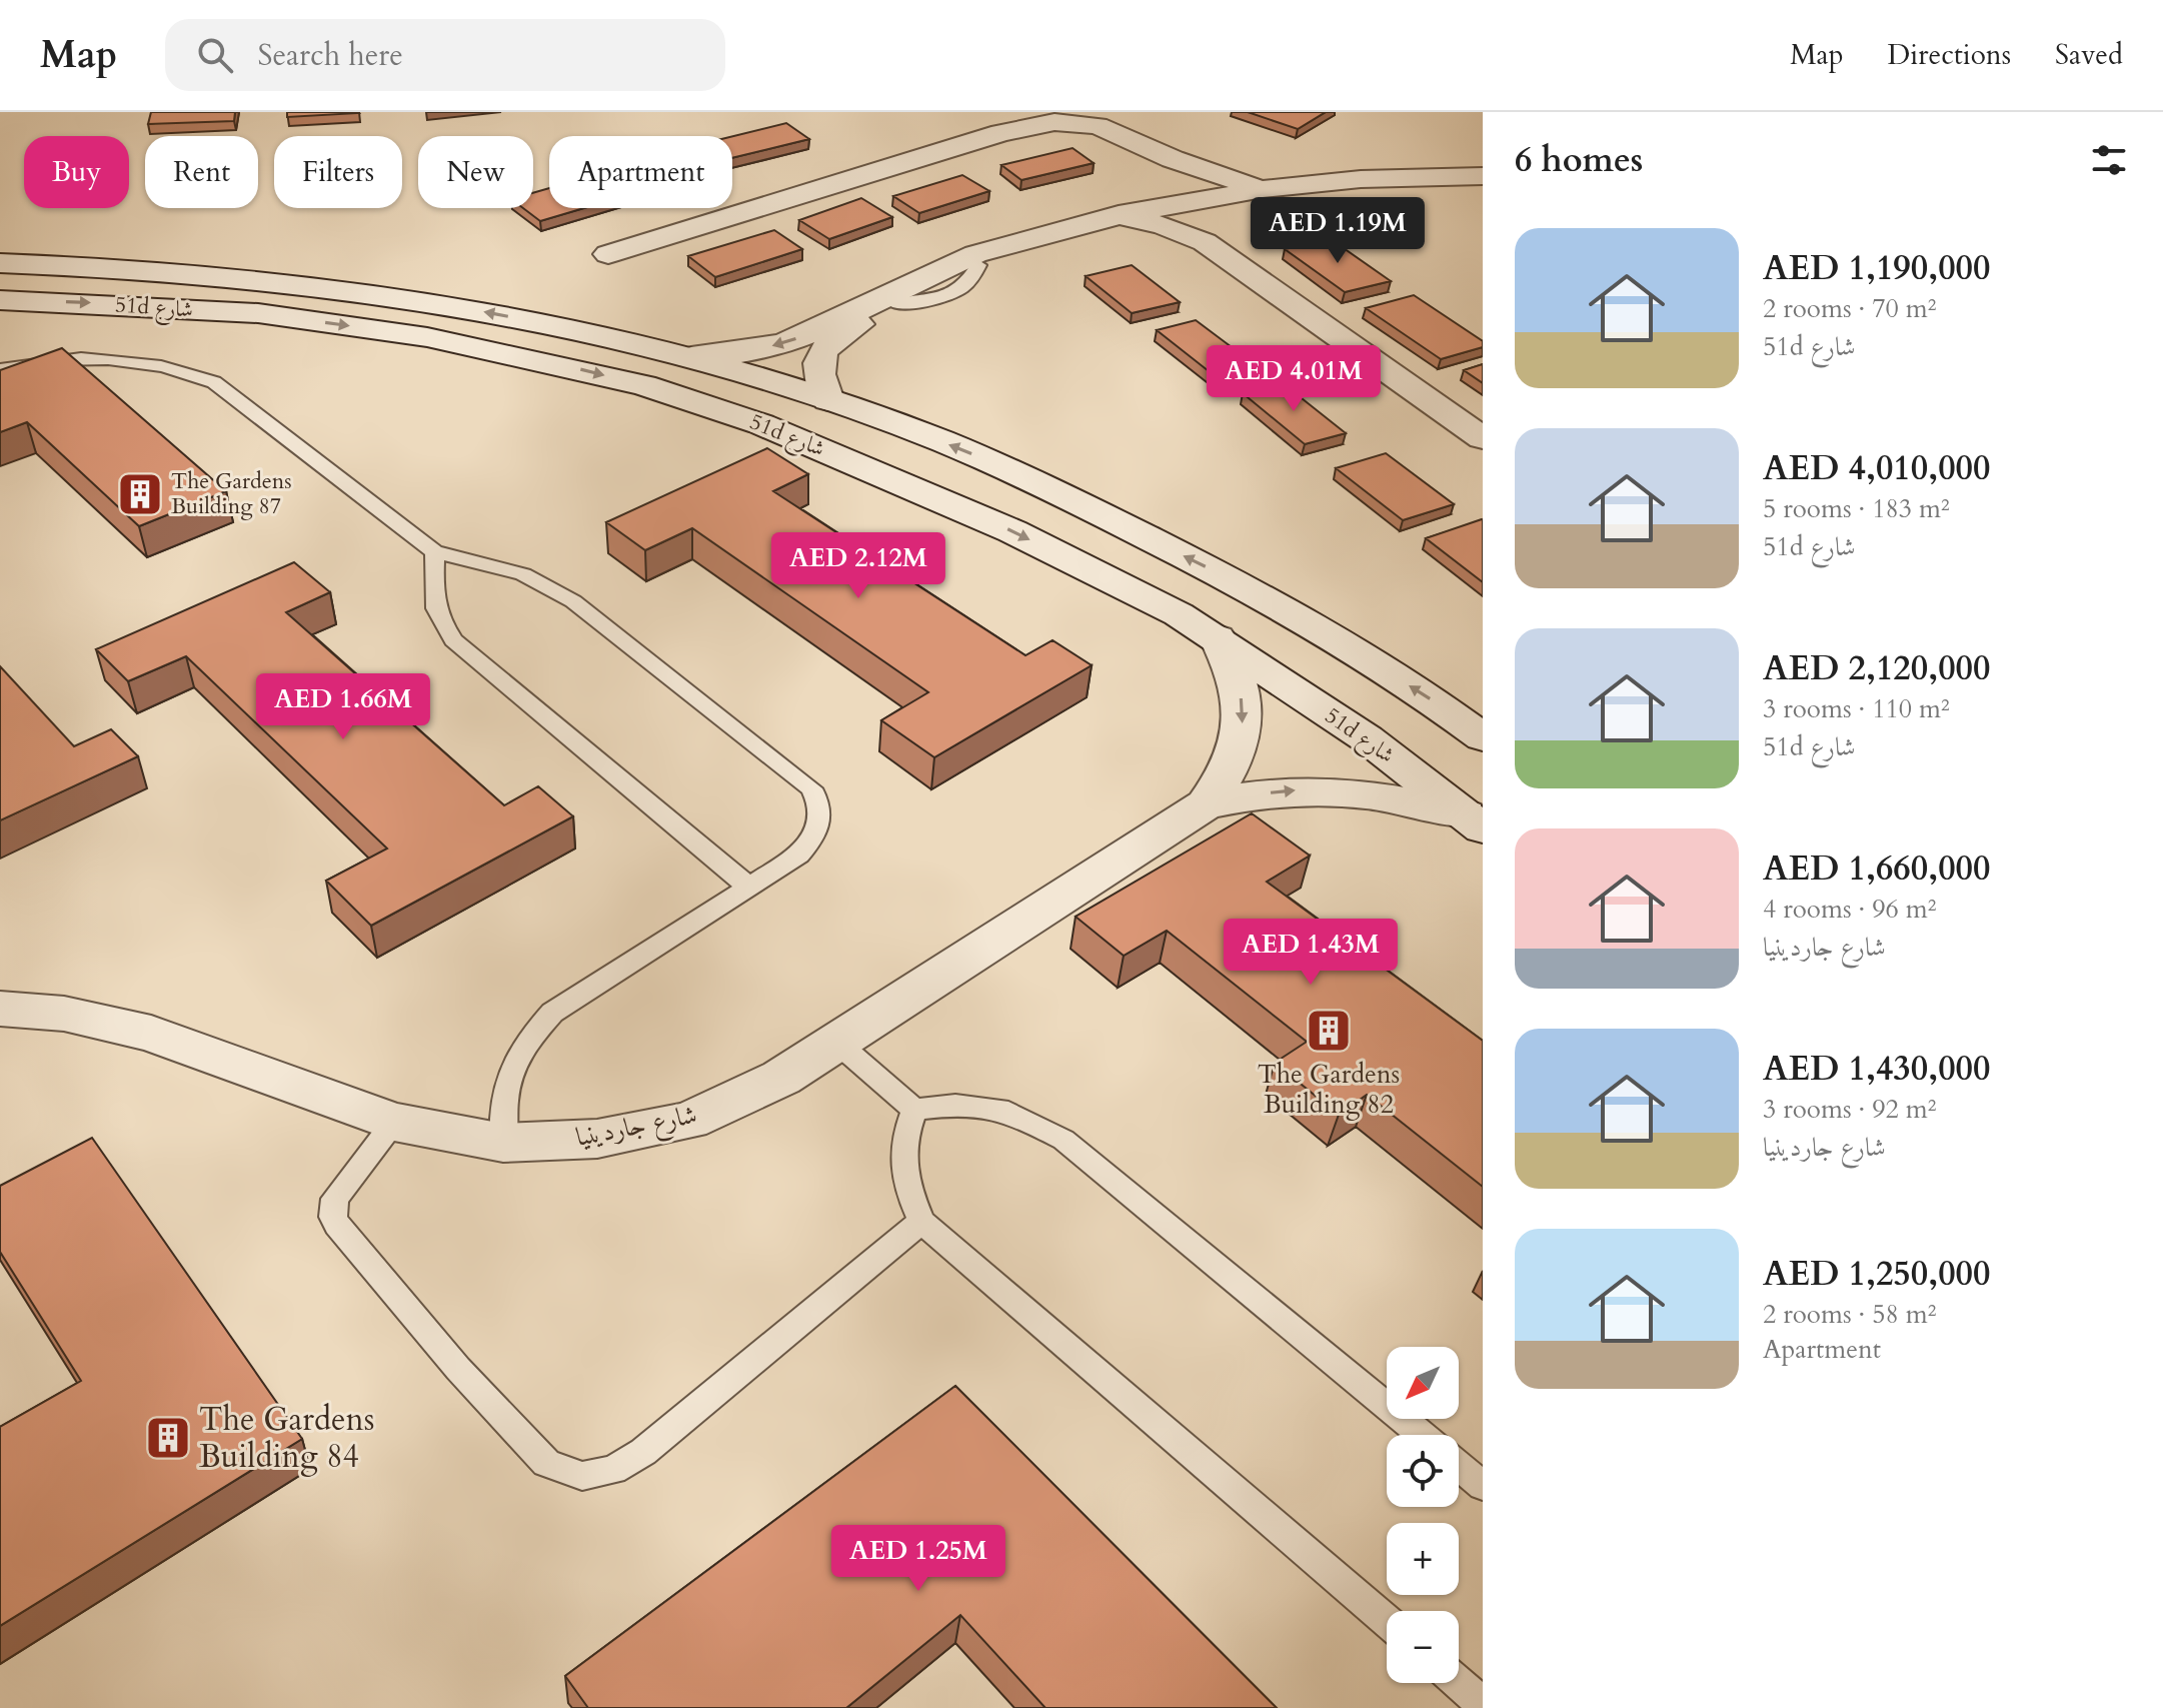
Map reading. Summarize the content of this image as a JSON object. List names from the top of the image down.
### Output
{
  "streets": {
    "street": ["51d شارع", "شارع جاردينيا"]
  },
  "crossings": [
    ["51d شارع", "شارع جاردينيا"]
  ],
  "places": {
    "building": ["The Gardens Building 87", "The Gardens Building 82", "The Gardens Building 84"]
  },
  "north": "bottom left",
  "page": {
    "header": "Map",
    "search": "Search here",
    "nav": ["Map", "Directions", "Saved"],
    "heading": "6 homes",
    "chip": [
      "Buy",
      "Rent",
      "Filters",
      "New",
      "Apartment"
    ],
    "price": [
      "AED 1.19M",
      "AED 4.01M",
      "AED 2.12M",
      "AED 1.66M",
      "AED 1.43M",
      "AED 1.25M"
    ],
    "list": [
      {
        "name": "AED 1,190,000",
        "note": "2 rooms · 70 m² · 51d شارع"
      },
      {
        "name": "AED 4,010,000",
        "note": "5 rooms · 183 m² · 51d شارع"
      },
      {
        "name": "AED 2,120,000",
        "note": "3 rooms · 110 m² · 51d شارع"
      },
      {
        "name": "AED 1,660,000",
        "note": "4 rooms · 96 m² · شارع جاردينيا"
      },
      {
        "name": "AED 1,430,000",
        "note": "3 rooms · 92 m² · شارع جاردينيا"
      },
      {
        "name": "AED 1,250,000",
        "note": "2 rooms · 58 m² · Apartment"
      }
    ],
    "map_buttons": ["+", "−"]
  }
}
